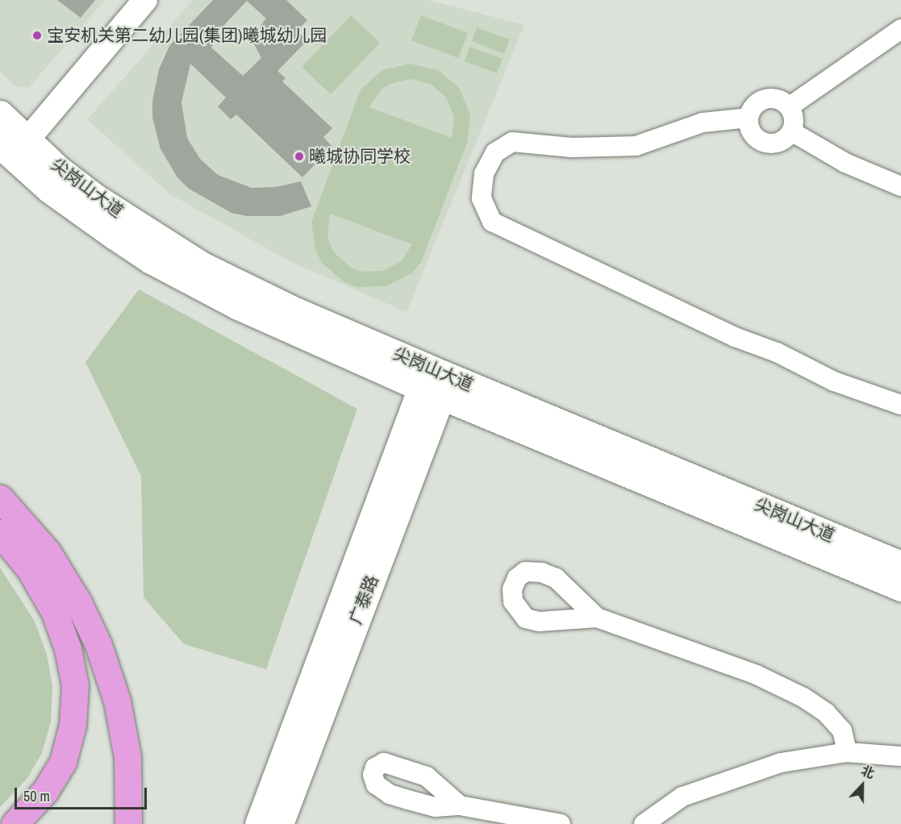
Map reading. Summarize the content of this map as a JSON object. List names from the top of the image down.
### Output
{
  "streets": {
    "main road": ["尖岗山大道", "广泰路"]
  },
  "crossings": [
    ["尖岗山大道", "广泰路"]
  ],
  "places": ["宝安机关第二幼儿园(集团)曦城幼儿园", "曦城协同学校"],
  "scale_bar": "50 m",
  "north": "top"
}
